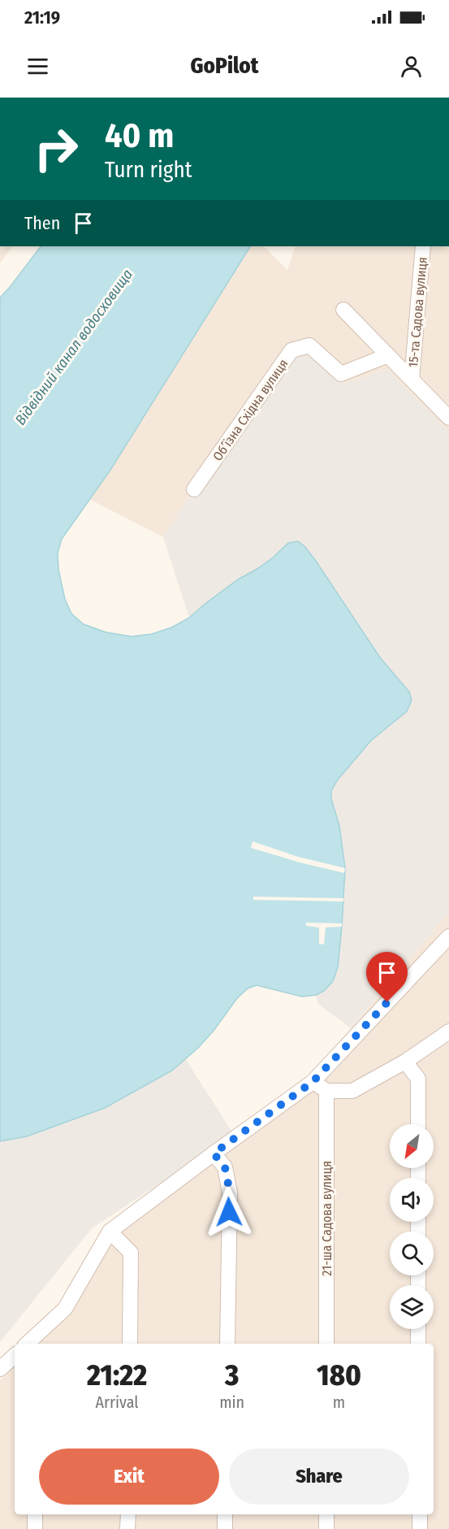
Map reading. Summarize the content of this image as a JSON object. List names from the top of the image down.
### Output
{
  "streets": {
    "street": ["15-та Садова вулиця", "Обʼїзна Східна вулиця", "21-ша Садова вулиця"]
  },
  "water": ["Відвідний канал водосховища"],
  "north": "bottom left",
  "page": {
    "status": "21:19",
    "header": "GoPilot",
    "turn": ["40 m", "Turn right"],
    "then": "Then",
    "eta": [
      "21:22",
      "Arrival",
      "3",
      "min",
      "180",
      "m"
    ],
    "buttons": ["Exit", "Share"]
  }
}
